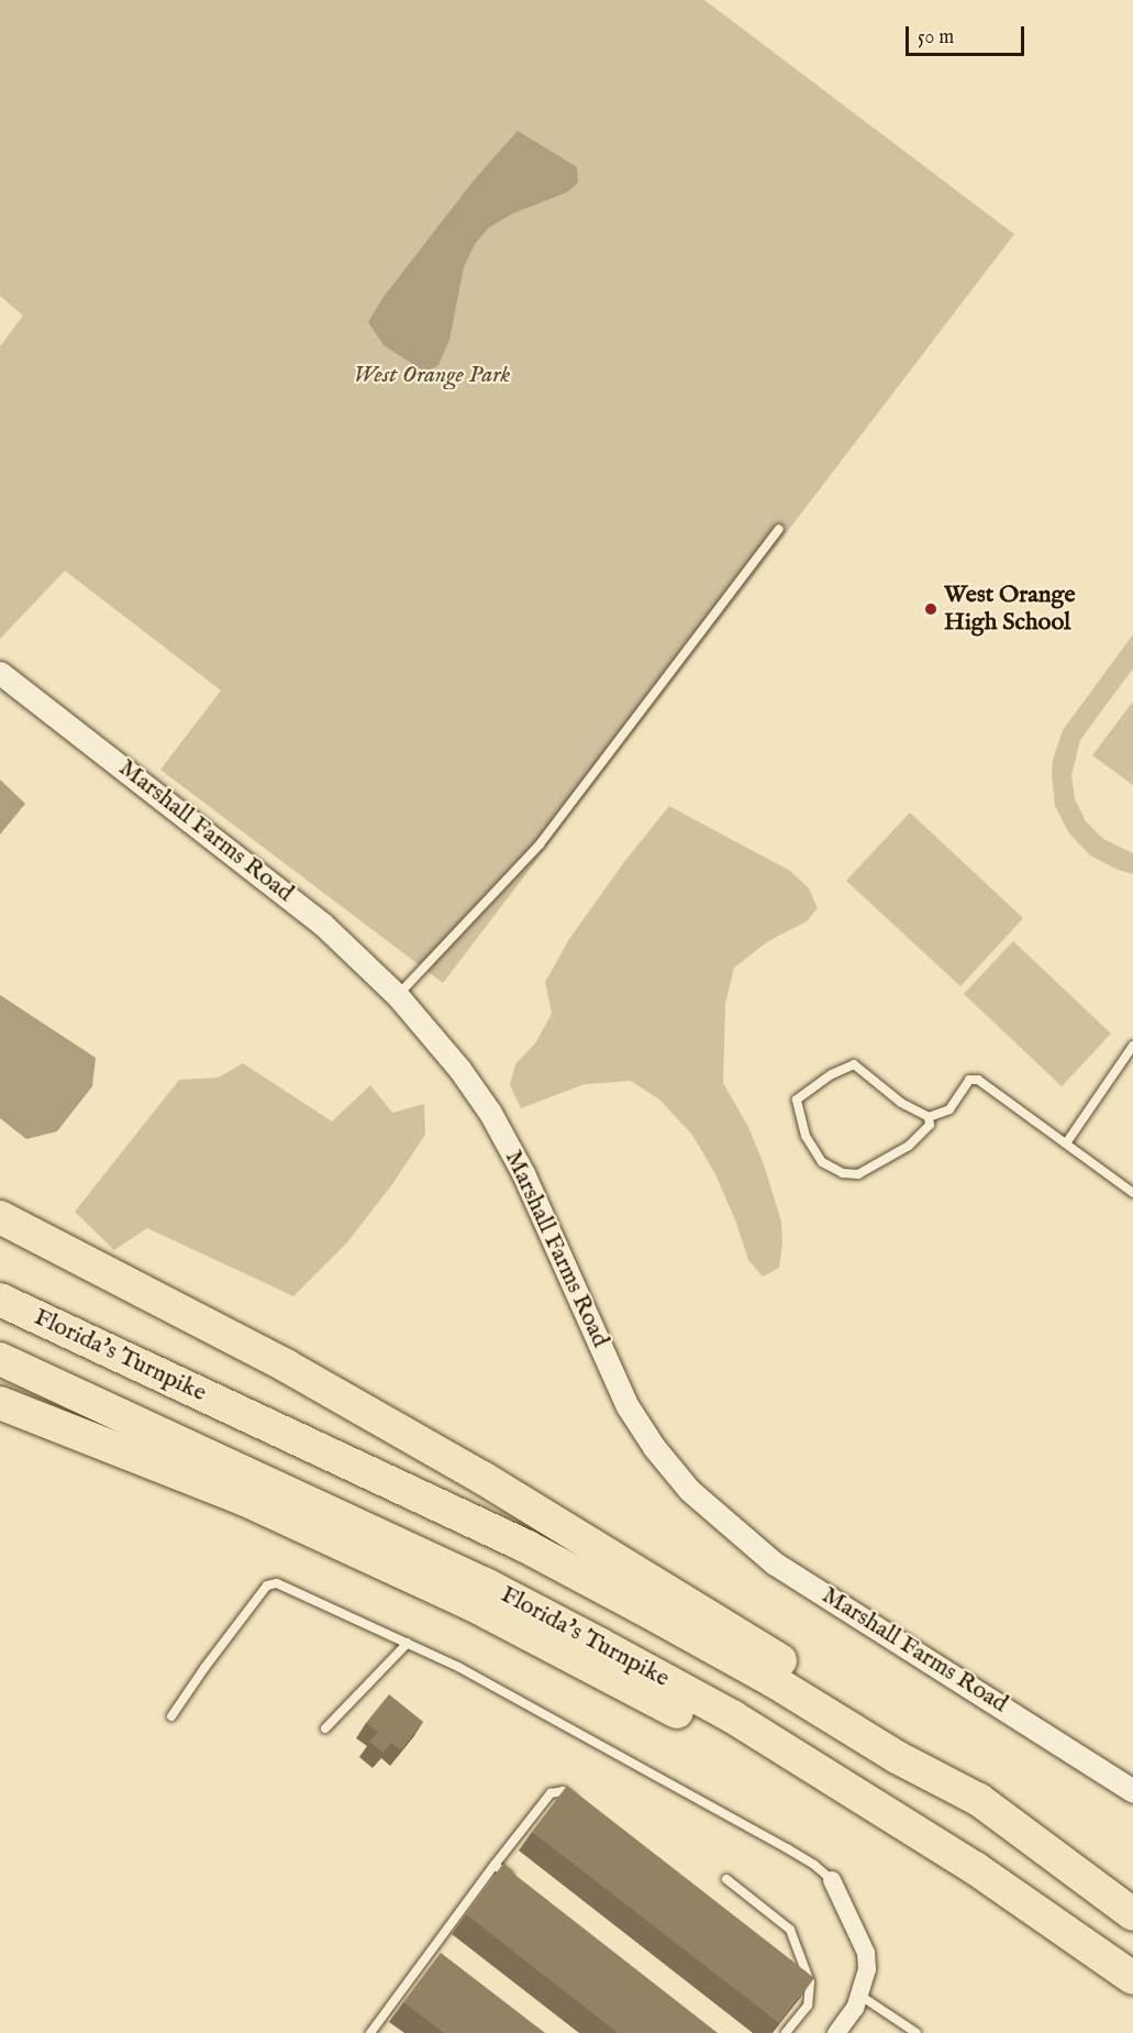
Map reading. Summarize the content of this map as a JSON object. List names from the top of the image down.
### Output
{
  "streets": {
    "highway": ["Florida's Turnpike"],
    "street": ["Marshall Farms Road"]
  },
  "parks": ["West Orange Park"],
  "places": ["West Orange High School"],
  "scale_bar": "50 m"
}
